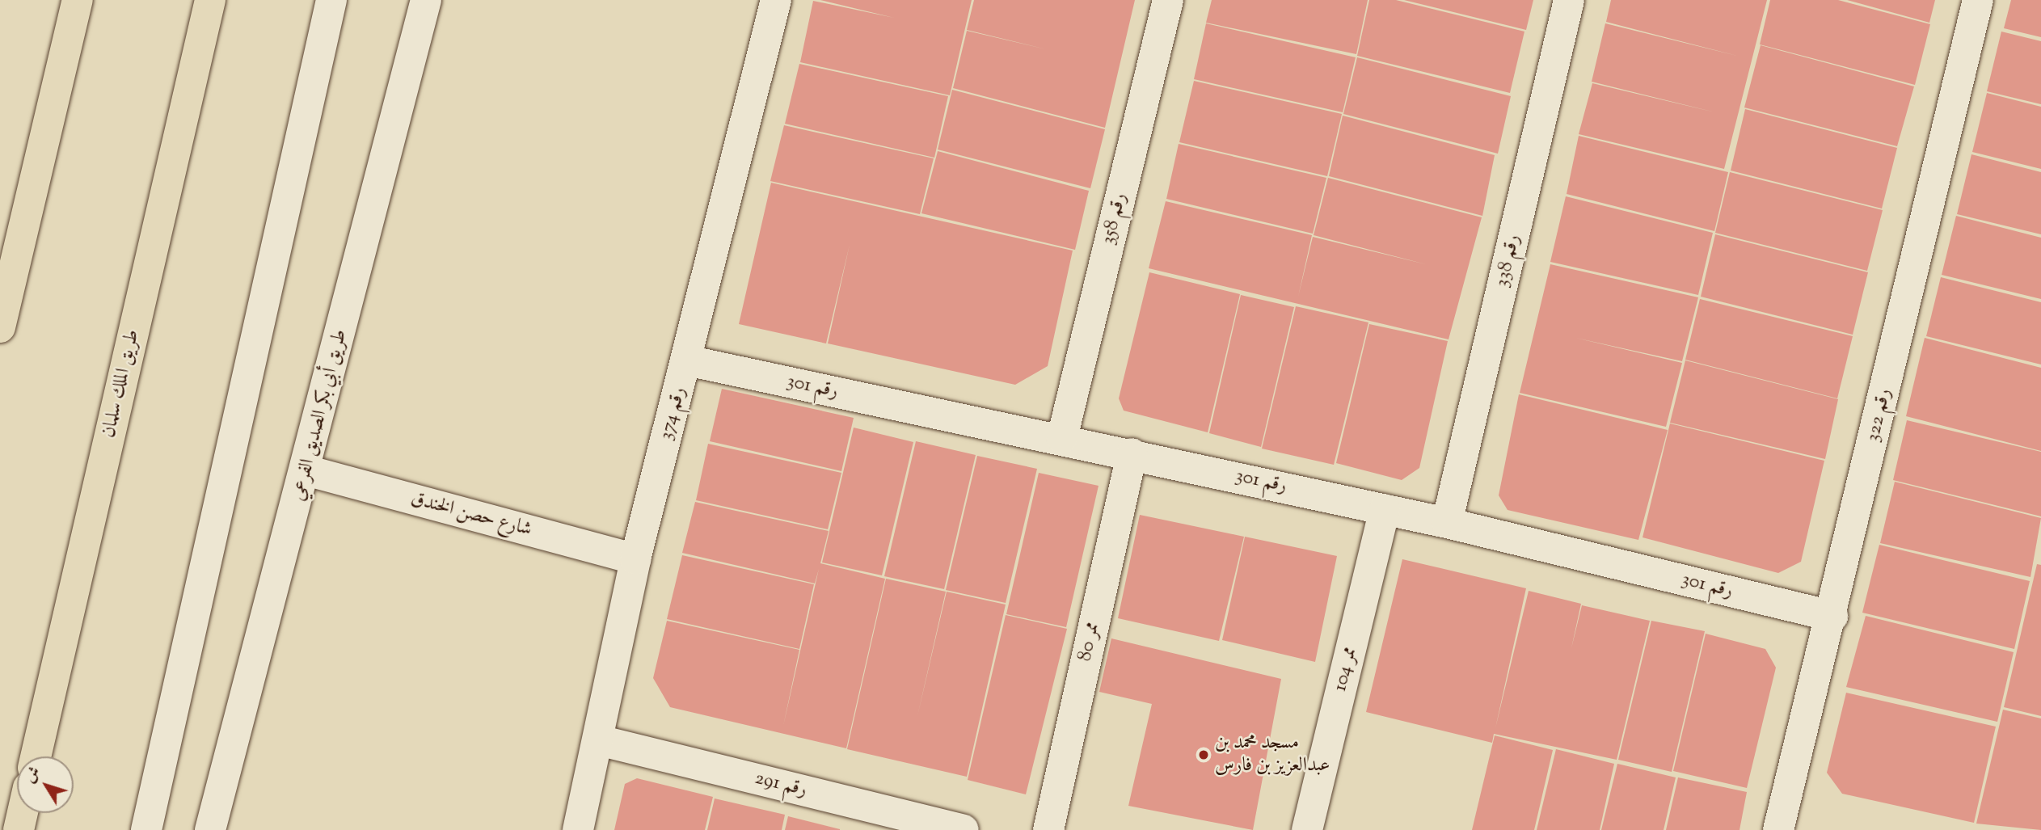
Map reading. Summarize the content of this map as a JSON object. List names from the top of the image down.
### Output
{
  "streets": {
    "highway": ["طريق الملك سلمان"],
    "street": [
      "رقم 358",
      "رقم 338",
      "رقم 301",
      "رقم 374",
      "طريق أبي بكر الصديق الفرعي",
      "رقم 322",
      "شارع حصن الخندق",
      "ممر 80",
      "ممر 104",
      "رقم 291"
    ]
  },
  "crossings": [
    ["رقم 358", "رقم 301"],
    ["رقم 338", "رقم 301"],
    ["رقم 301", "رقم 374"],
    ["رقم 301", "رقم 322"],
    ["رقم 301", "ممر 80"],
    ["رقم 301", "ممر 104"],
    ["رقم 374", "شارع حصن الخندق"],
    ["رقم 374", "رقم 291"],
    ["طريق أبي بكر الصديق الفرعي", "شارع حصن الخندق"]
  ],
  "places": ["مسجد محمد بن عبدالعزيز بن فارس"],
  "north": "top left"
}
